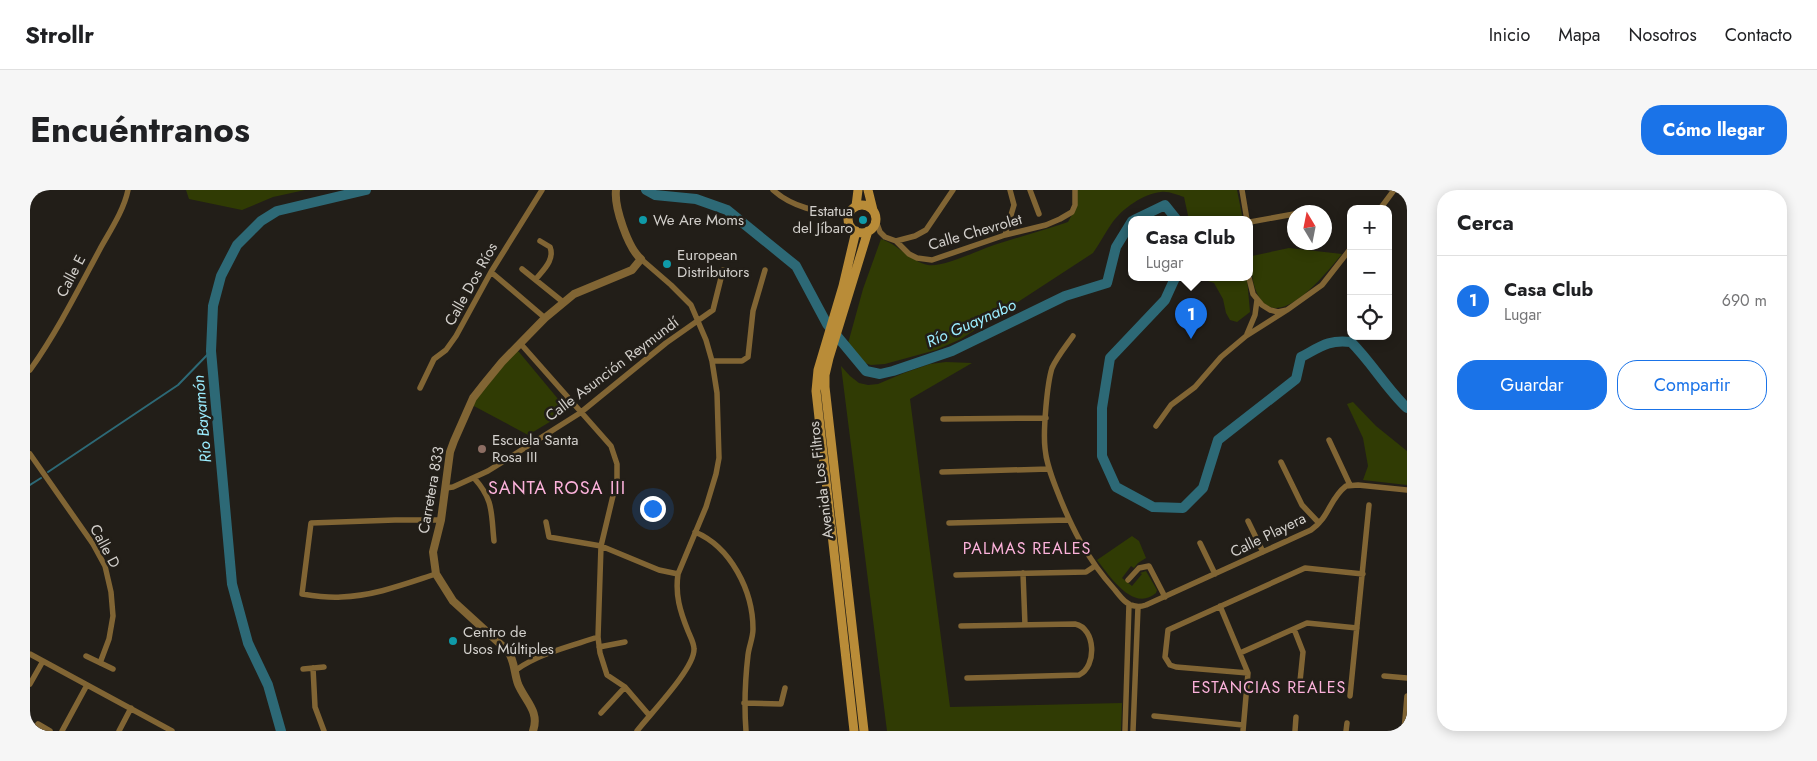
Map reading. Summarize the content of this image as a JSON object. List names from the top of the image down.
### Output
{
  "streets": {
    "main road": ["Avenida Los Filtros"],
    "street": [
      "Calle Chevrolet",
      "Calle E",
      "Calle Dos Ríos",
      "Calle Asunción Reymundí",
      "Carretera 833",
      "Calle Playera",
      "Calle D"
    ]
  },
  "crossings": [
    ["Calle Chevrolet", "Avenida Los Filtros"],
    ["Calle Asunción Reymundí", "Carretera 833"]
  ],
  "districts": ["SANTA ROSA III", "PALMAS REALES", "ESTANCIAS REALES"],
  "water": ["Río Guaynabo", "Río Bayamón"],
  "places": [
    "We Are Moms",
    "Estatua del Jíbaro",
    "European Distributors",
    "Escuela Santa Rosa III",
    "Centro de Usos Múltiples"
  ],
  "north": "top",
  "page": {
    "header": "Strollr",
    "nav": [
      "Inicio",
      "Mapa",
      "Nosotros",
      "Contacto"
    ],
    "title": "Encuéntranos",
    "buttons": [
      "Cómo llegar",
      ["Guardar", "Compartir"]
    ],
    "heading": "Cerca",
    "map_buttons": ["+", "−"],
    "popup": ["Casa Club", "Lugar"],
    "list": [
      {
        "mark": "1",
        "name": "Casa Club",
        "note": "Lugar",
        "value": "690 m"
      }
    ],
    "pins": "1"
  }
}
